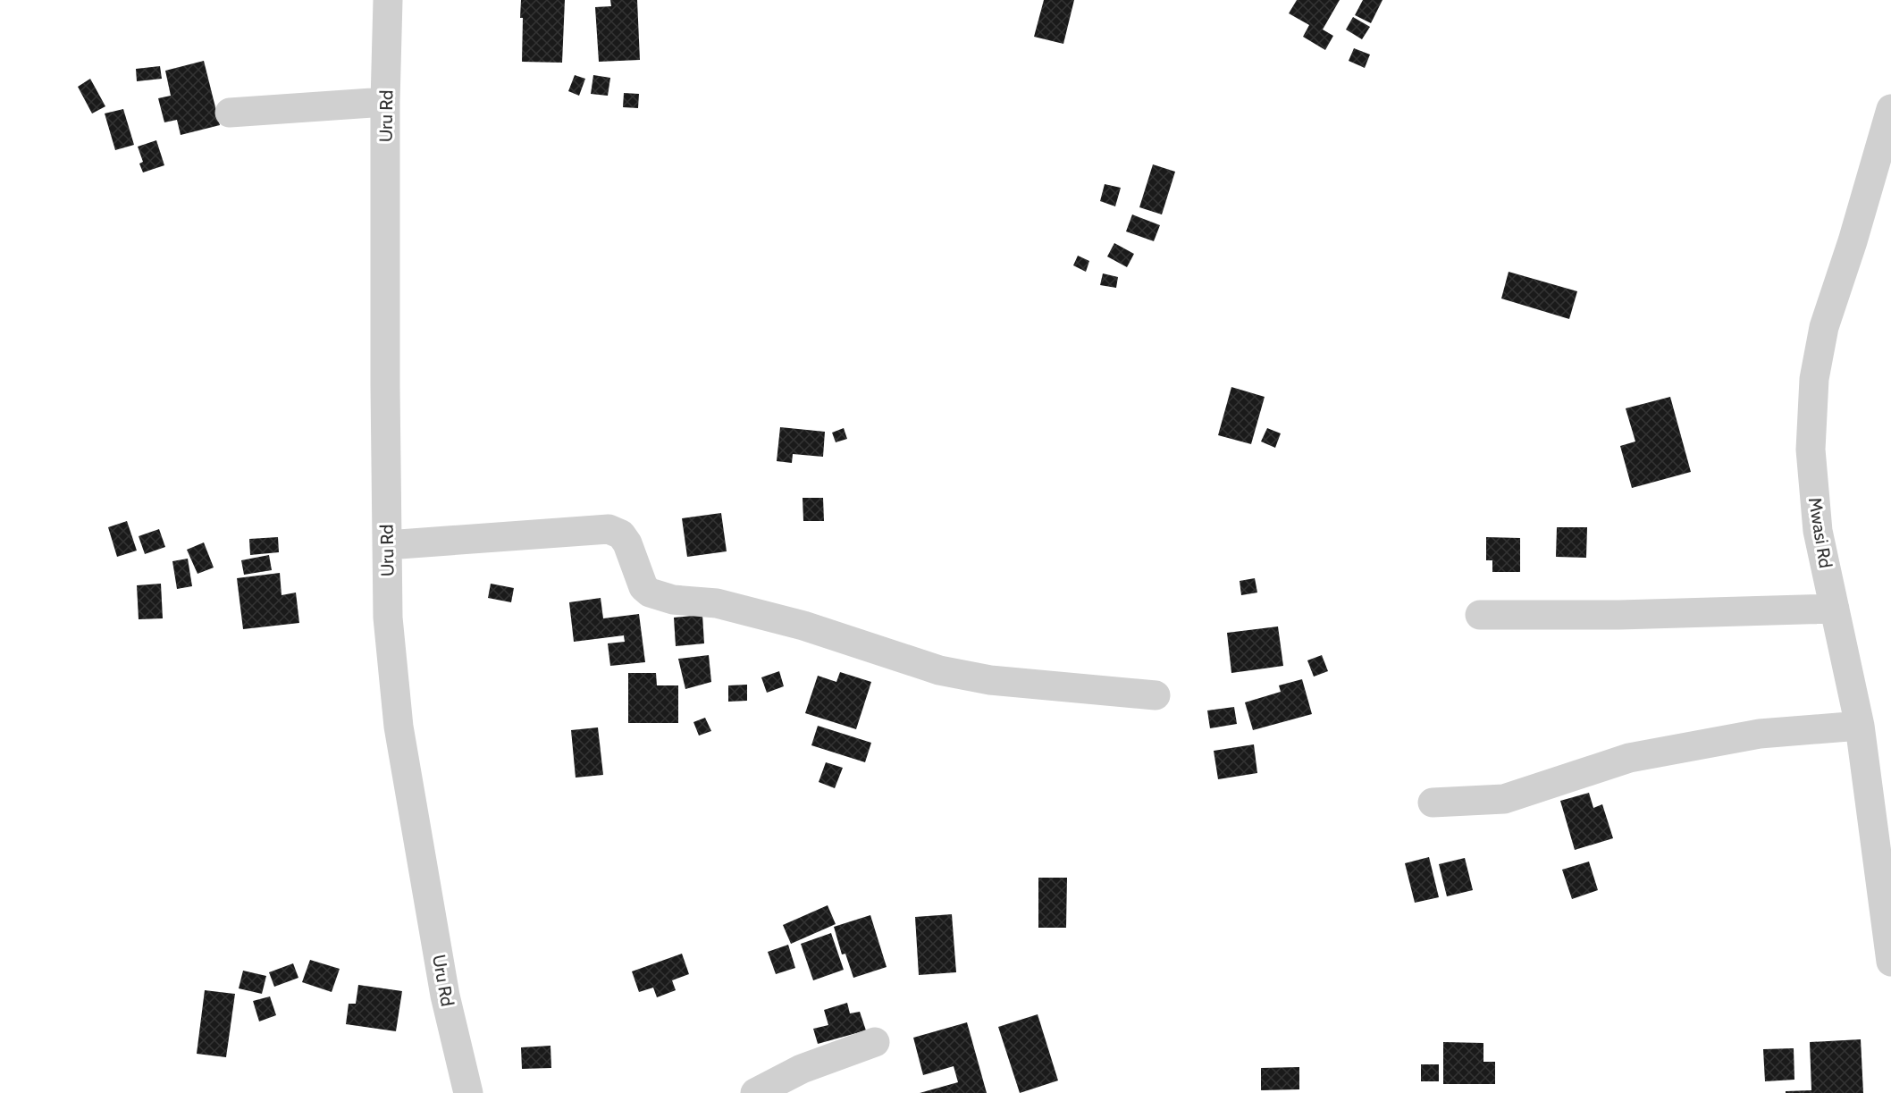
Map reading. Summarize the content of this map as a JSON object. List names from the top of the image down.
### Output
{
  "streets": {
    "street": ["Uru Rd", "Mwasi Rd"]
  }
}
